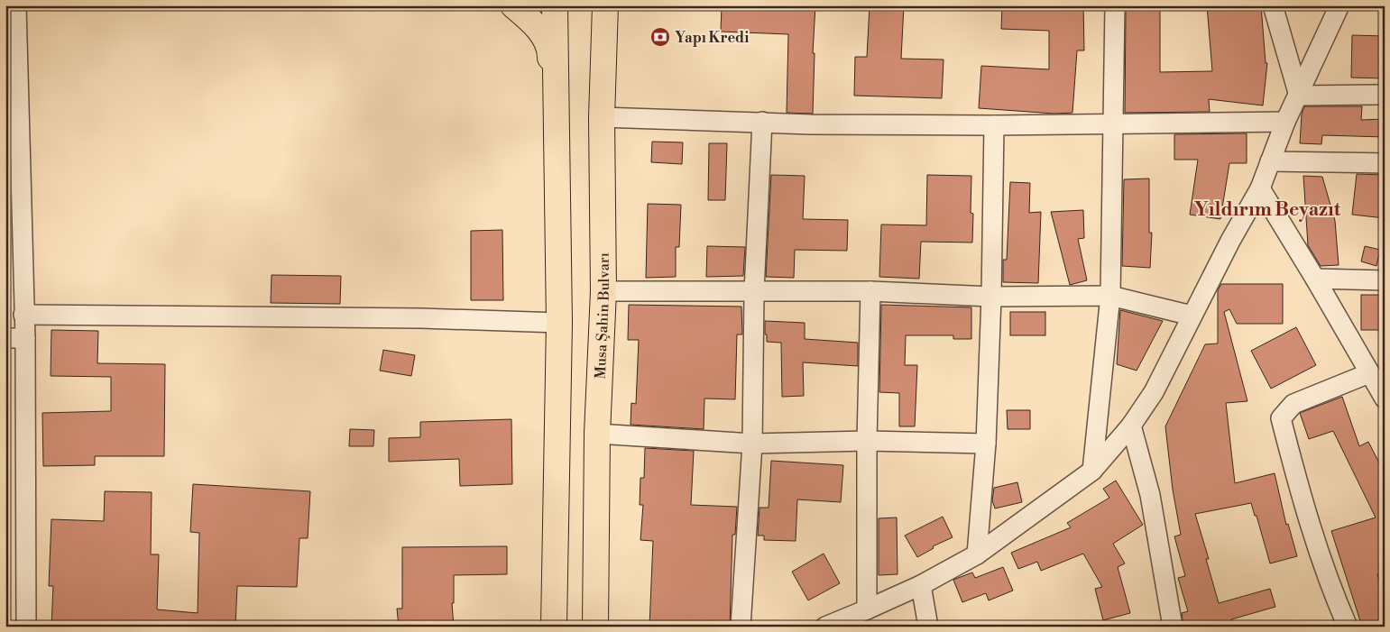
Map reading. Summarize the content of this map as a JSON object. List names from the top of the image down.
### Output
{
  "streets": {
    "main road": ["Musa Şahin Bulvarı"]
  },
  "districts": ["Yıldırım Beyazıt"],
  "places": {
    "bank": ["Yapı Kredi"]
  }
}
